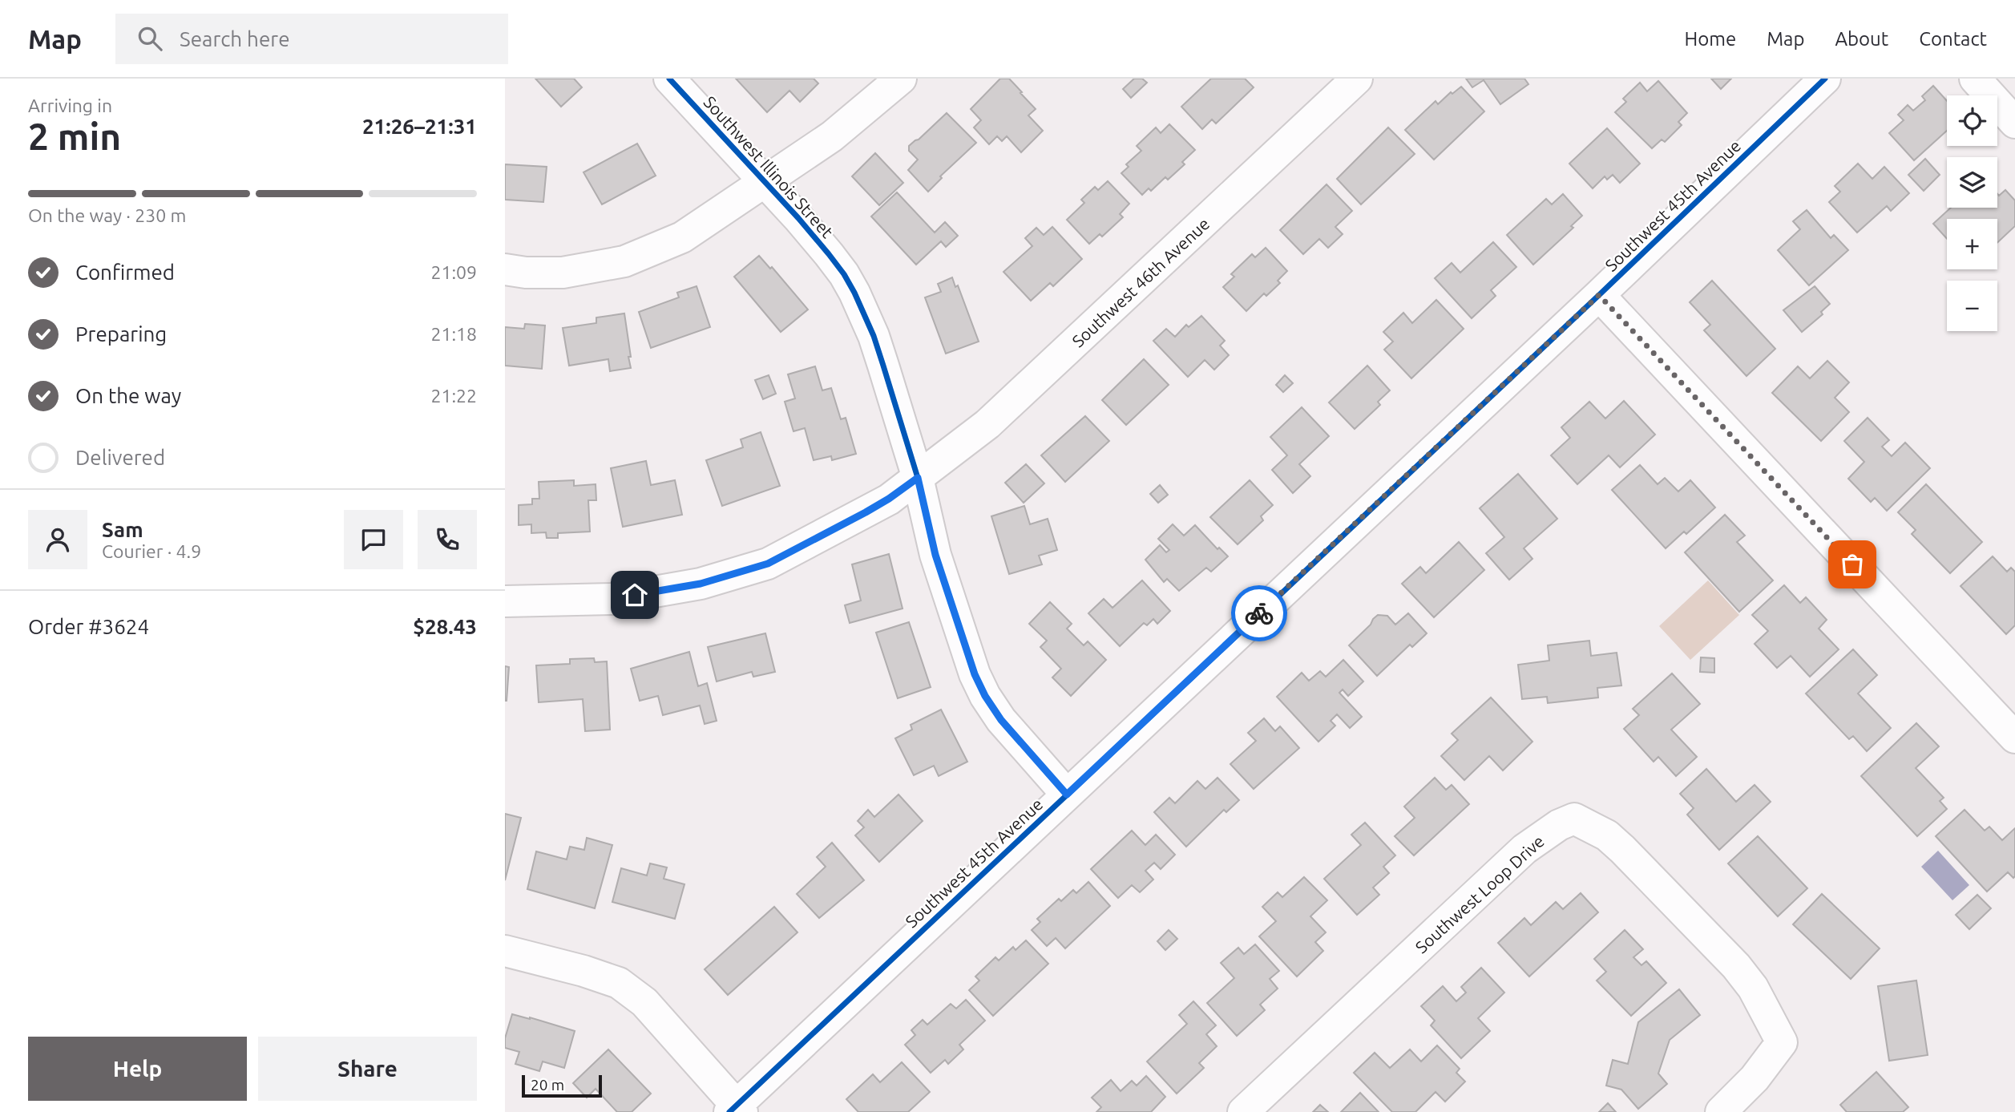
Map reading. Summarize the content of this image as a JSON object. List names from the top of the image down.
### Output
{
  "streets": {
    "street": [
      "Southwest Illinois Street",
      "Southwest 45th Avenue",
      "Southwest 46th Avenue",
      "Southwest Loop Drive"
    ]
  },
  "crossings": [
    ["Southwest Illinois Street", "Southwest 45th Avenue"],
    ["Southwest Illinois Street", "Southwest 46th Avenue"]
  ],
  "scale_bar": "20 m",
  "page": {
    "header": "Map",
    "search": "Search here",
    "nav": [
      "Home",
      "Map",
      "About",
      "Contact"
    ],
    "heading": ["2 min", "Arriving in", "21:26–21:31"],
    "panel": [
      "Sam",
      "Courier · 4.9",
      "Order #3624",
      "$28.43"
    ],
    "map_buttons": ["+", "−"],
    "bar": "On the way · 230 m",
    "list": [
      ["Confirmed", "21:09"],
      ["Preparing", "21:18"],
      ["On the way", "21:22"],
      "Delivered"
    ],
    "buttons": ["Help", "Share"],
    "scale": "20 m"
  }
}
